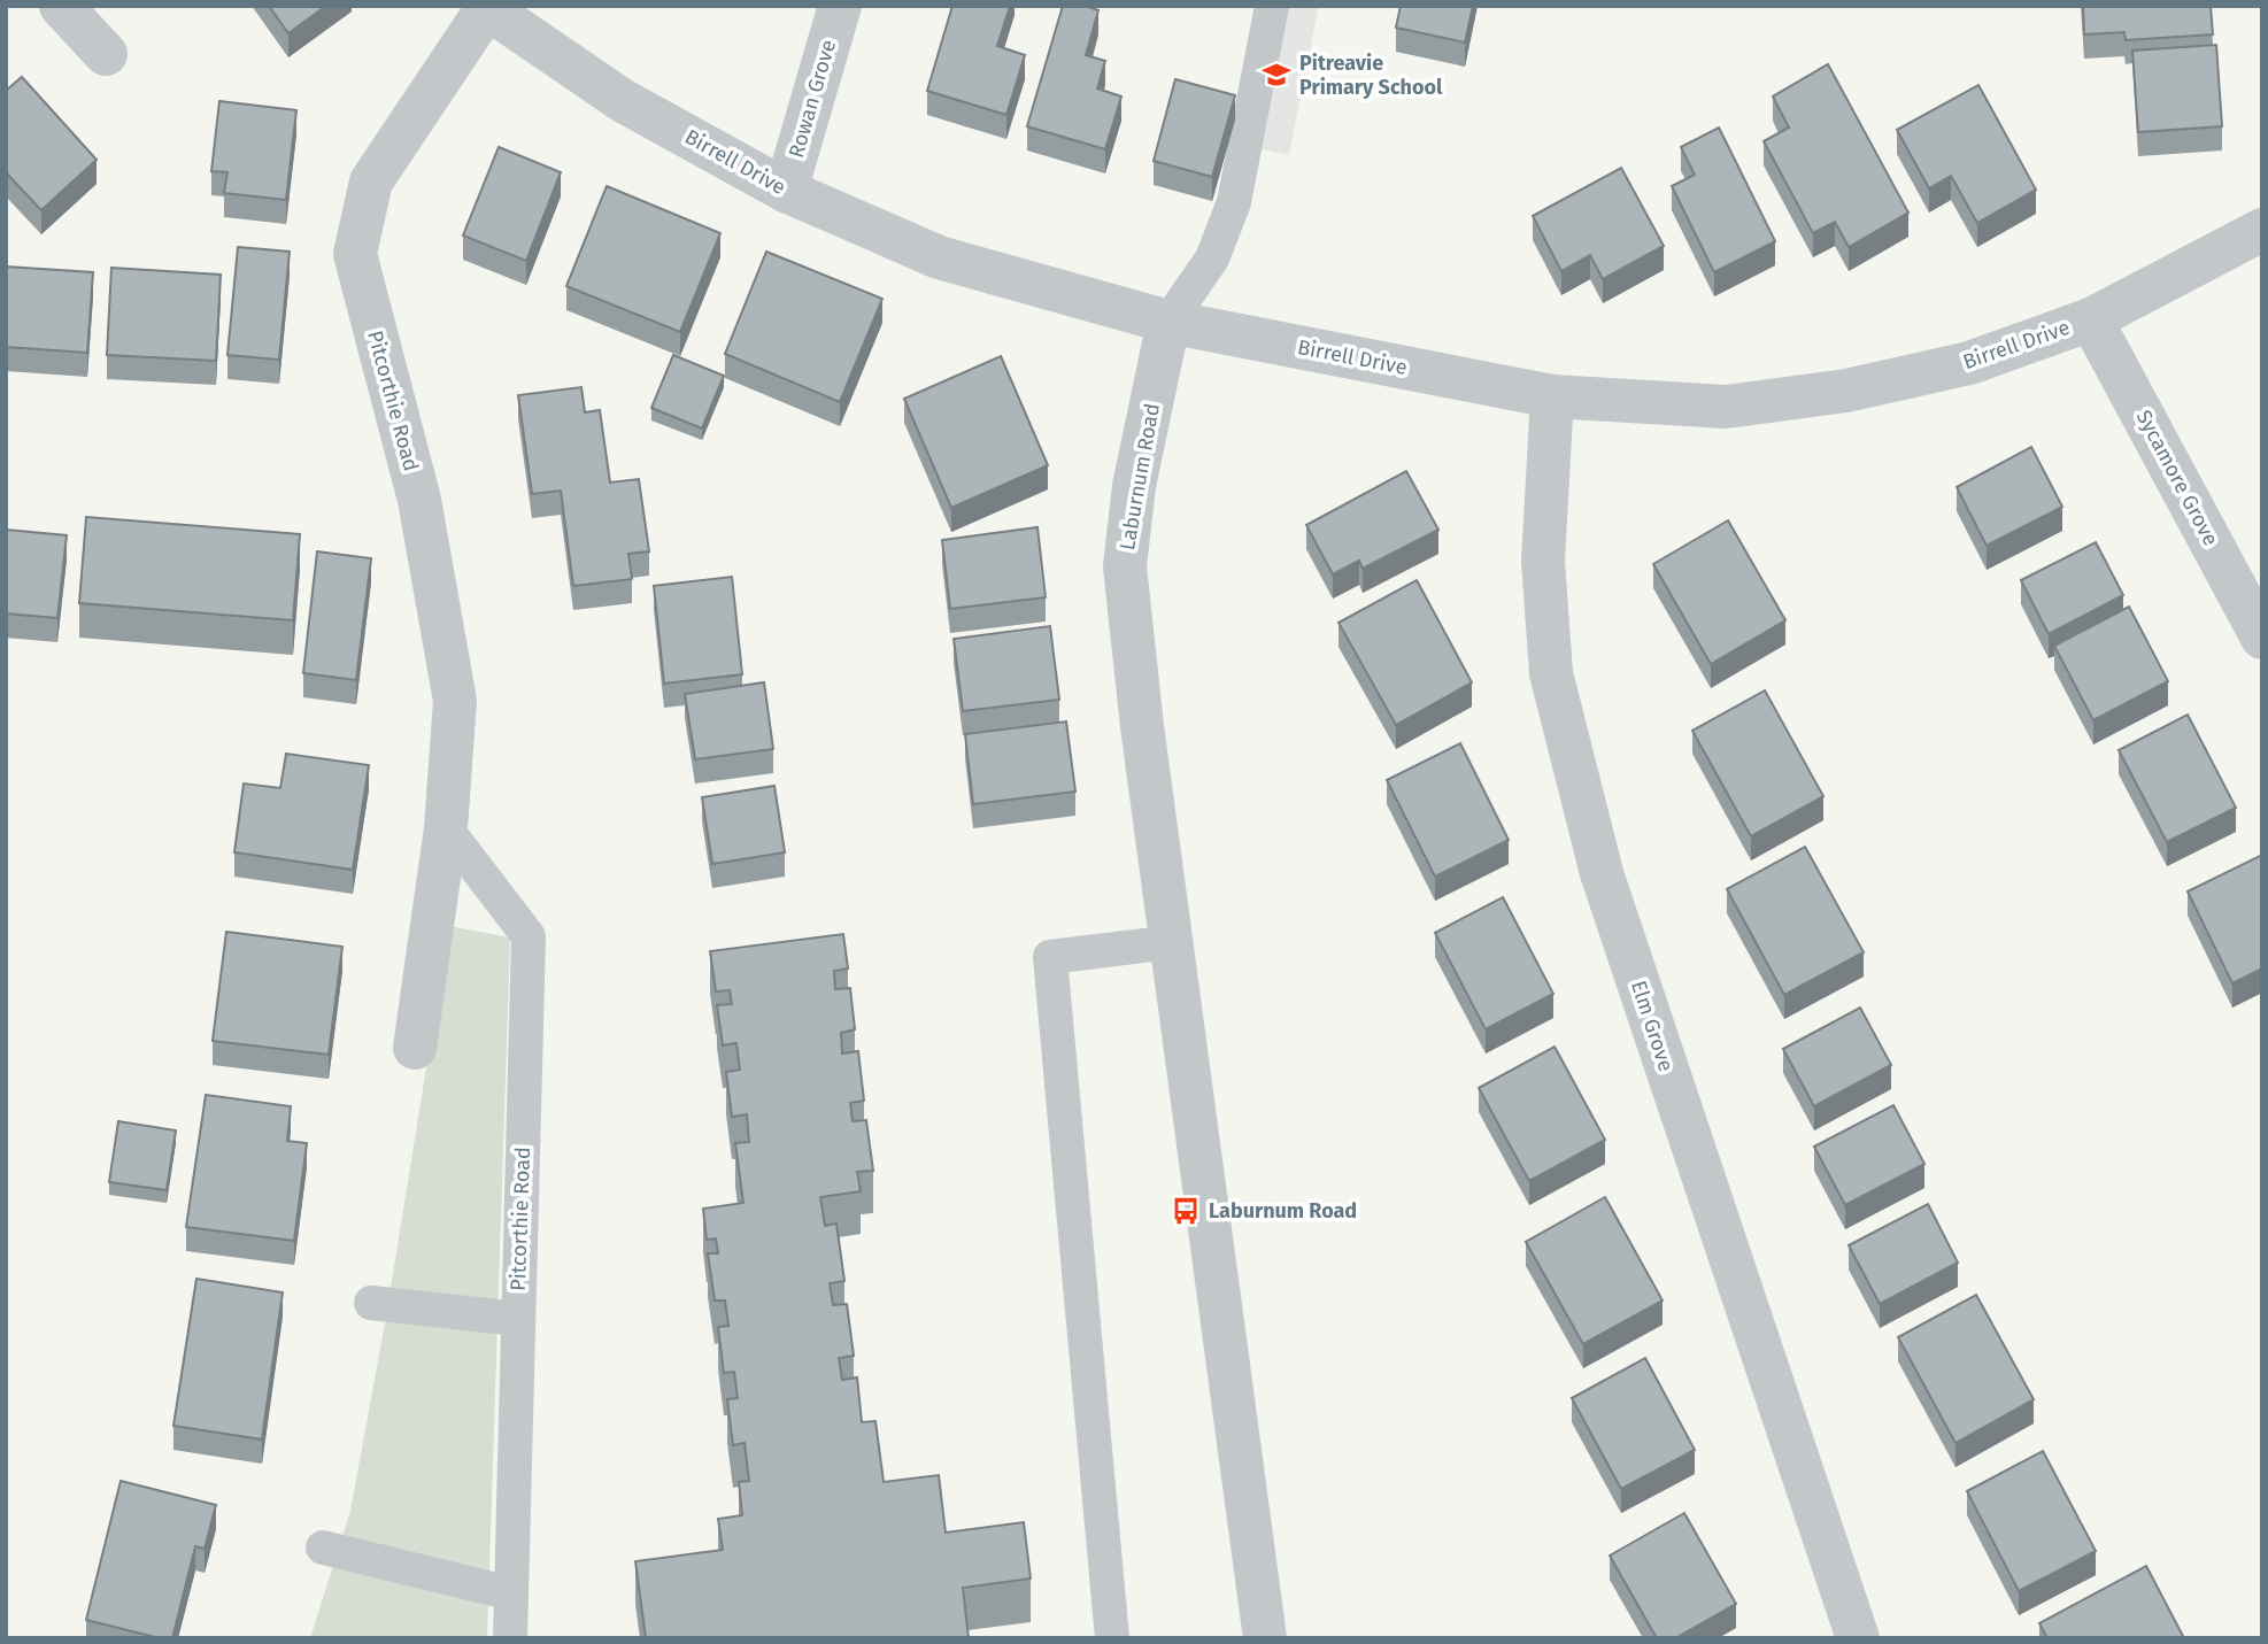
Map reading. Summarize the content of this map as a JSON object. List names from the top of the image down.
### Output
{
  "streets": {
    "street": [
      "Rowan Grove",
      "Birrell Drive",
      "Pitcorthie Road",
      "Laburnum Road",
      "Sycamore Grove",
      "Elm Grove"
    ]
  },
  "crossings": [
    ["Rowan Grove", "Birrell Drive"],
    ["Birrell Drive", "Pitcorthie Road"],
    ["Birrell Drive", "Laburnum Road"],
    ["Birrell Drive", "Sycamore Grove"],
    ["Birrell Drive", "Elm Grove"]
  ],
  "places": {
    "school or university": ["Pitreavie Primary School"],
    "bus stop": ["Laburnum Road"]
  }
}
